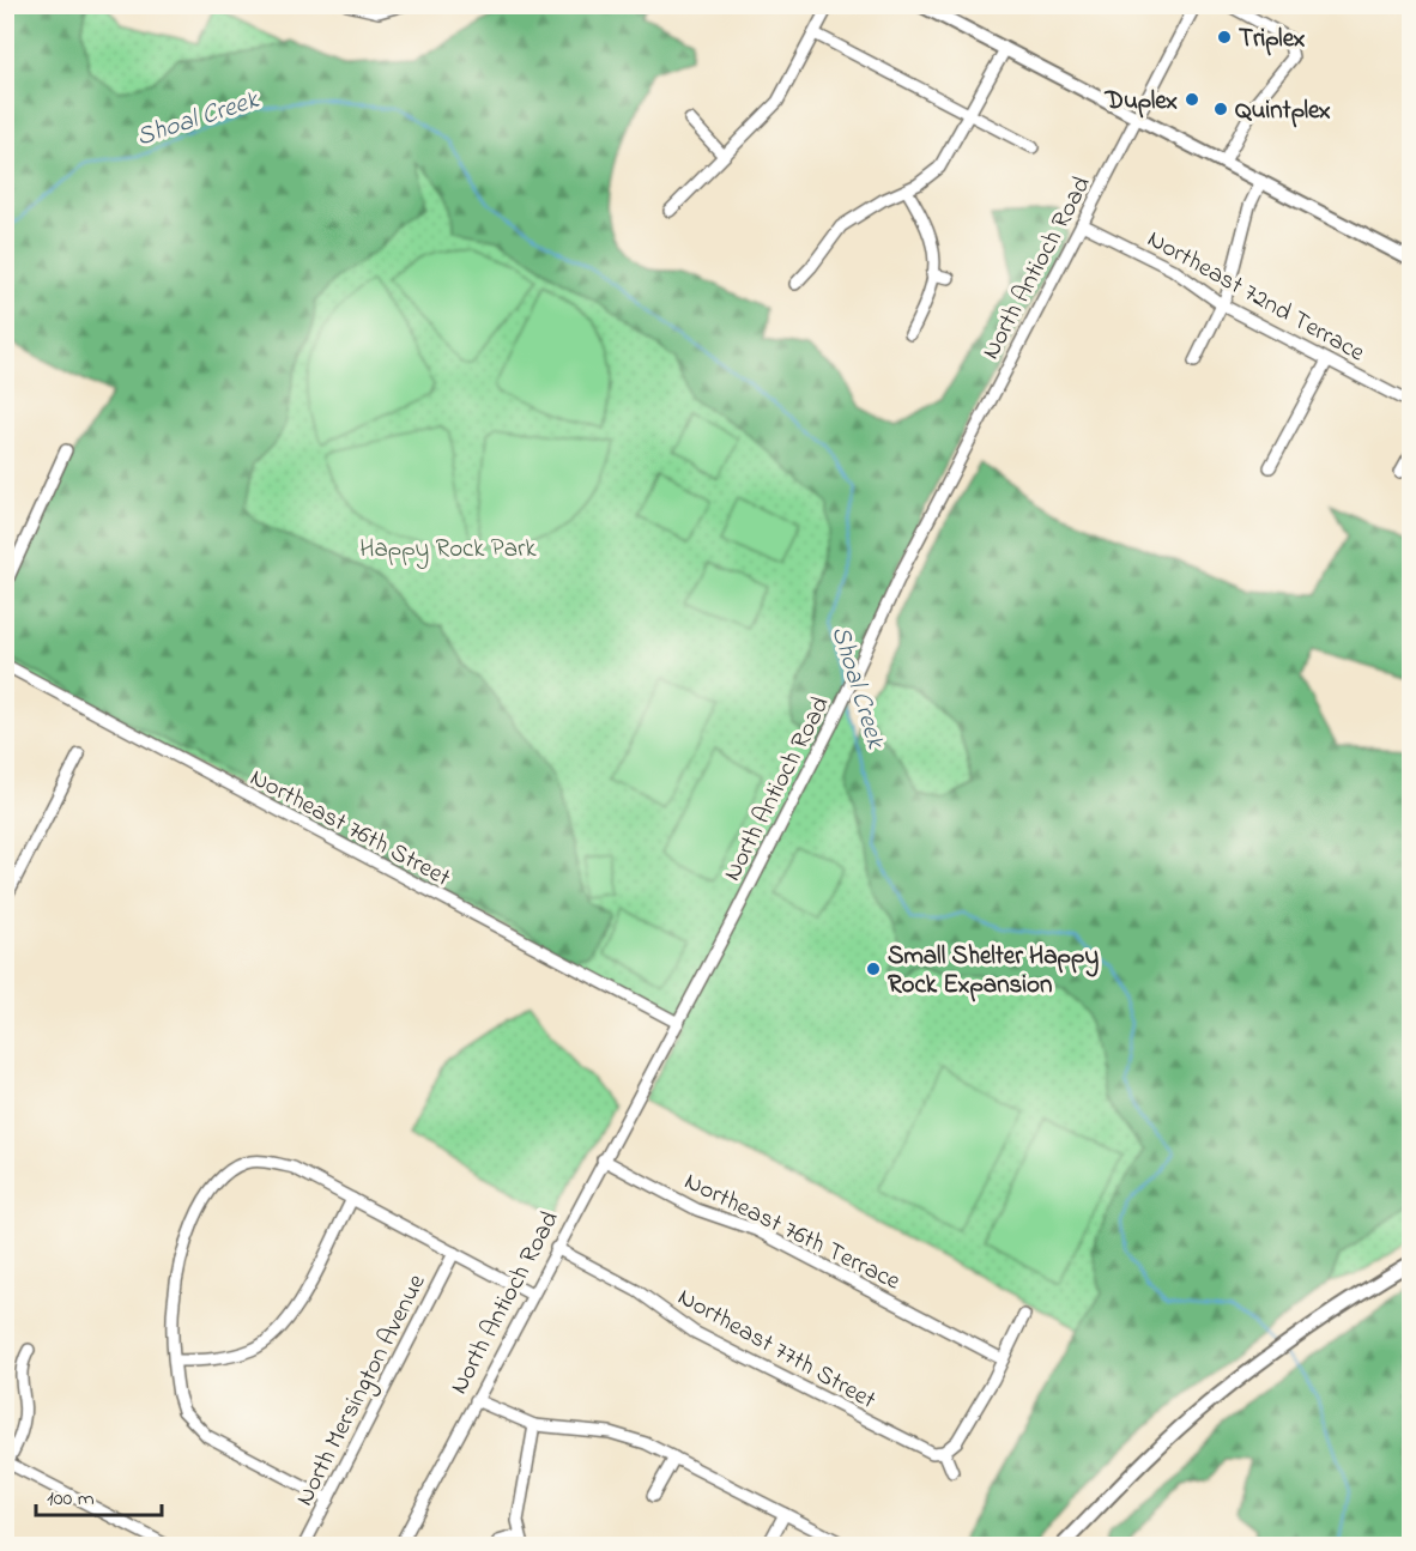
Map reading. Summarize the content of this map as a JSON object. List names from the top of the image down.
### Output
{
  "streets": {
    "street": [
      "North Antioch Road",
      "Northeast 72nd Terrace",
      "Northeast 76th Street",
      "Northeast 76th Terrace",
      "Northeast 77th Street",
      "North Mersington Avenue"
    ]
  },
  "crossings": [
    ["North Antioch Road", "Northeast 72nd Terrace"],
    ["North Antioch Road", "Northeast 76th Street"],
    ["North Antioch Road", "Northeast 76th Terrace"],
    ["North Antioch Road", "Northeast 77th Street"]
  ],
  "water": ["Shoal Creek"],
  "parks": ["Happy Rock Park"],
  "places": [
    "Triplex",
    "Duplex",
    "Quintplex",
    "Small Shelter Happy Rock Expansion"
  ],
  "scale_bar": "100 m"
}
